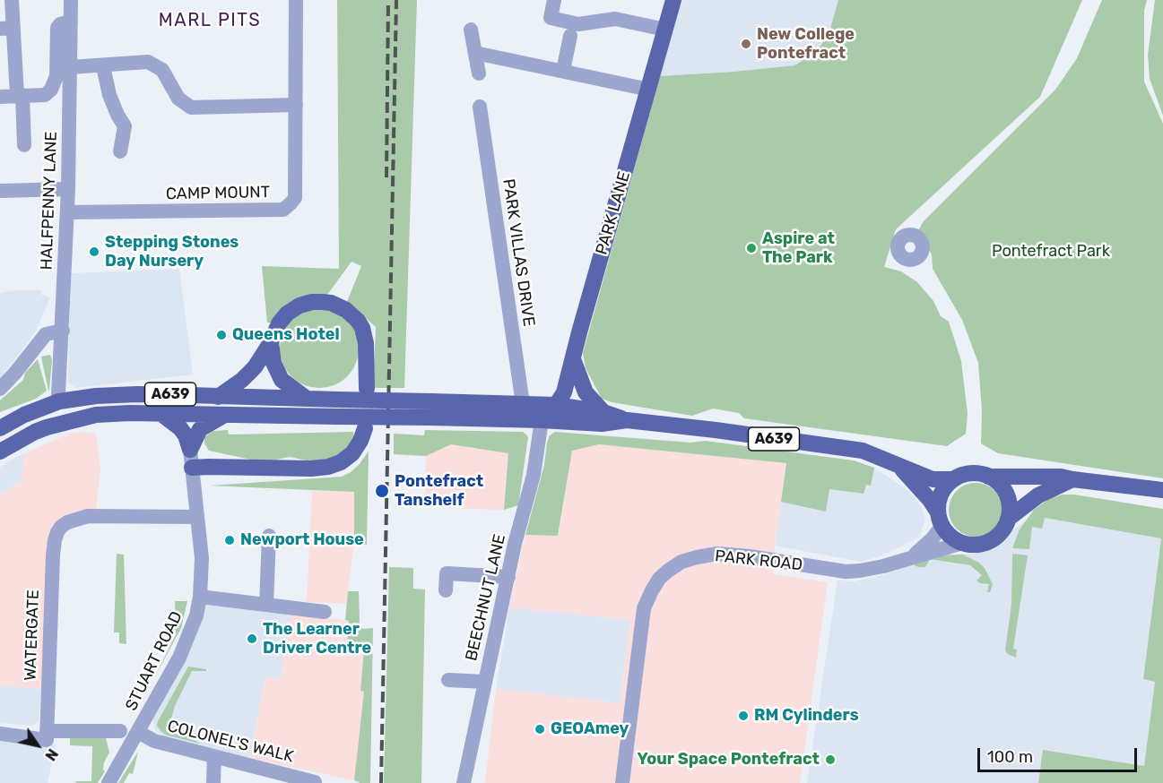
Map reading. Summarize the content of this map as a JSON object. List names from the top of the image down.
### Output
{
  "streets": {
    "main road": ["PARK LANE", "A639", "PARK ROAD"],
    "street": [
      "CAMP MOUNT",
      "HALFPENNY LANE",
      "PARK VILLAS DRIVE",
      "BEECHNUT LANE",
      "WATERGATE",
      "STUART ROAD",
      "COLONEL'S WALK"
    ]
  },
  "crossings": [
    ["CAMP MOUNT", "HALFPENNY LANE"],
    ["HALFPENNY LANE", "A639"],
    ["PARK LANE", "A639"],
    ["PARK LANE", "BEECHNUT LANE"],
    ["PARK VILLAS DRIVE", "A639"],
    ["A639", "PARK ROAD"],
    ["A639", "BEECHNUT LANE"],
    ["WATERGATE", "STUART ROAD"],
    ["STUART ROAD", "COLONEL'S WALK"]
  ],
  "districts": ["MARL PITS"],
  "parks": ["Pontefract Park"],
  "places": [
    "New College Pontefract",
    "Aspire at The Park",
    "Stepping Stones Day Nursery",
    "Queens Hotel",
    "Pontefract Tanshelf",
    "Newport House",
    "The Learner Driver Centre",
    "RM Cylinders",
    "GEOAmey",
    "Your Space Pontefract"
  ],
  "scale_bar": "100 m",
  "north": "bottom right"
}
